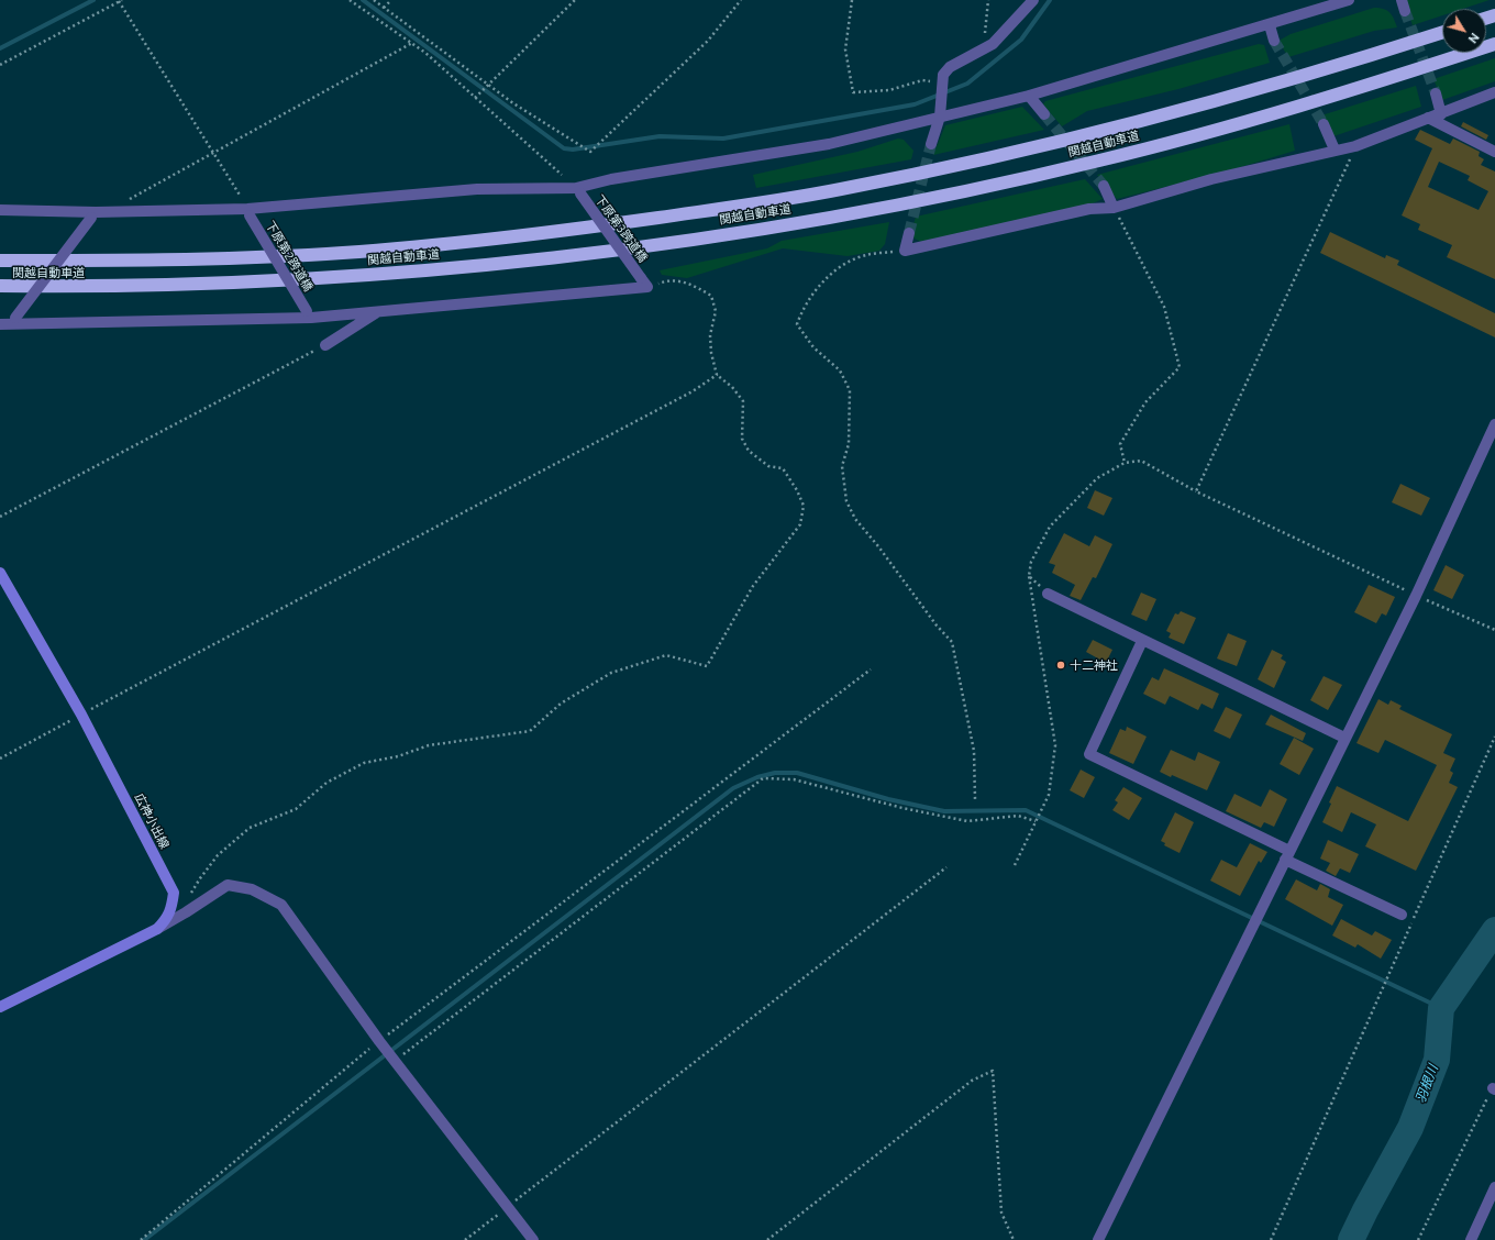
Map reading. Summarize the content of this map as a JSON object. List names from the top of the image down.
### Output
{
  "streets": {
    "highway": ["関越自動車道"],
    "main road": ["広神小出線"],
    "street": ["下原第3跨道橋", "下原第2跨道橋"]
  },
  "water": ["羽根川"],
  "places": ["十二神社"],
  "north": "bottom right"
}
